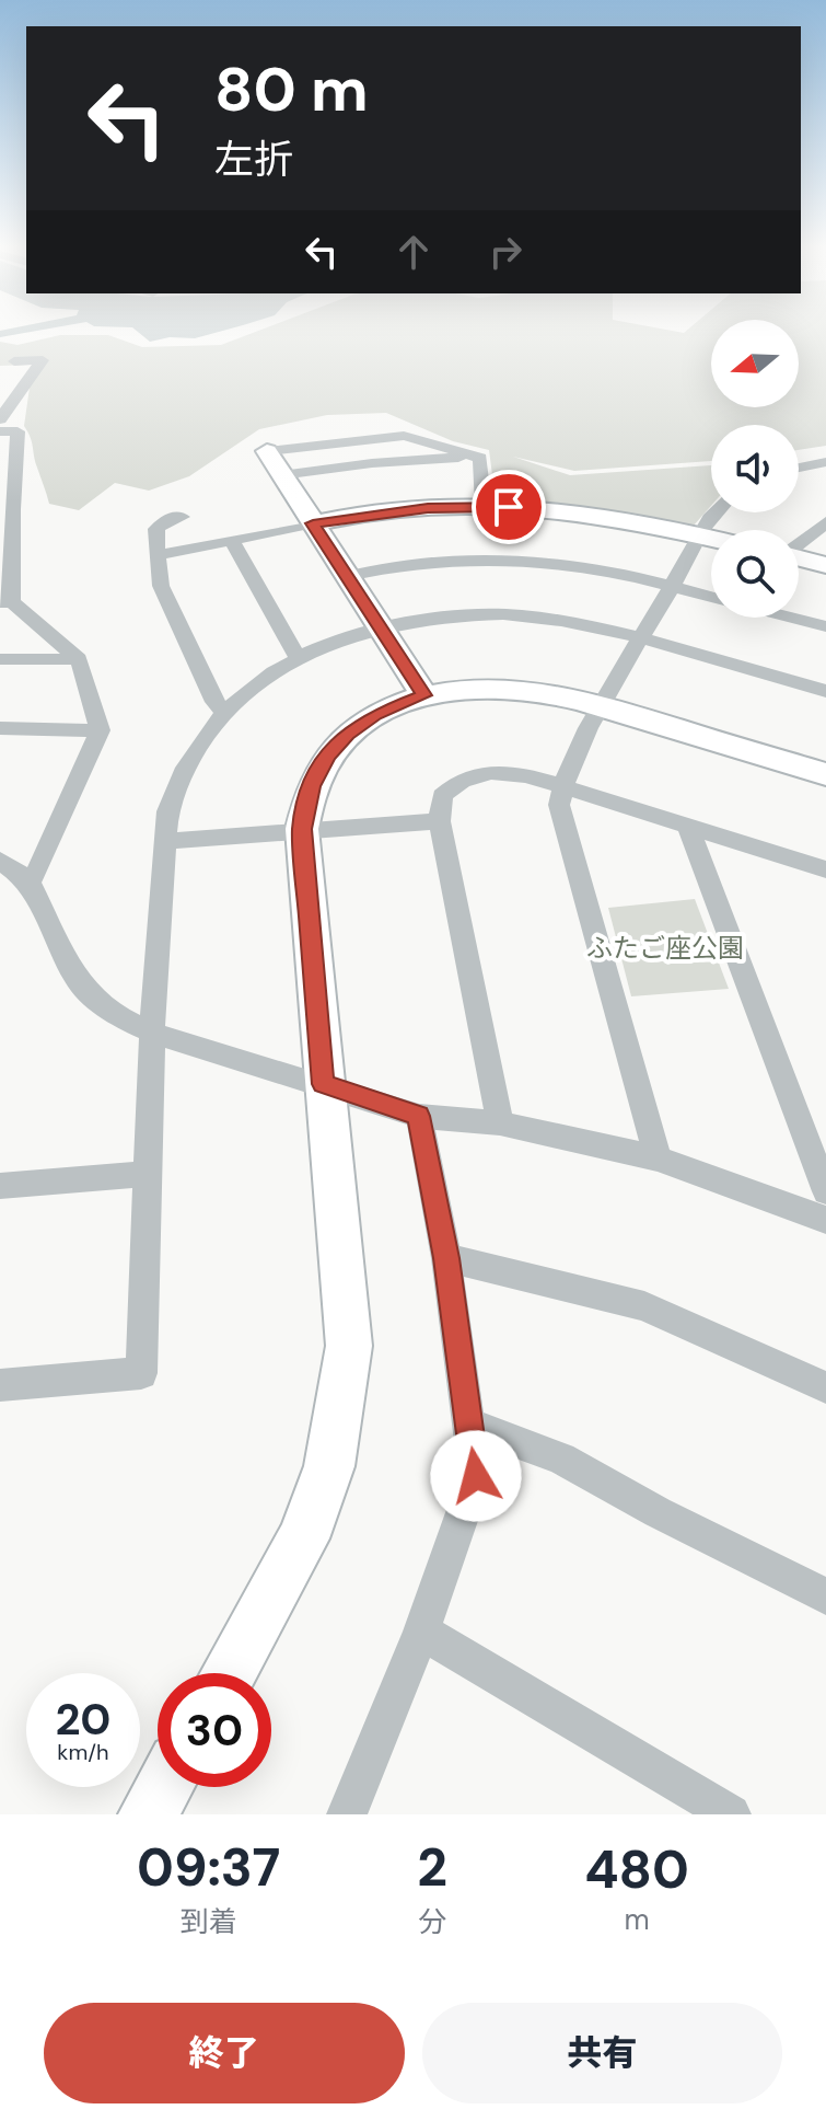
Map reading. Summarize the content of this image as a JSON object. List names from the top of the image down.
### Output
{
  "parks": ["ふたご座公園"],
  "north": "left",
  "page": {
    "turn": ["80 m", "左折"],
    "speed": "20 km/h",
    "limit": "30",
    "eta": [
      "09:37",
      "到着",
      "2",
      "分",
      "480",
      "m"
    ],
    "buttons": ["終了", "共有"]
  }
}
